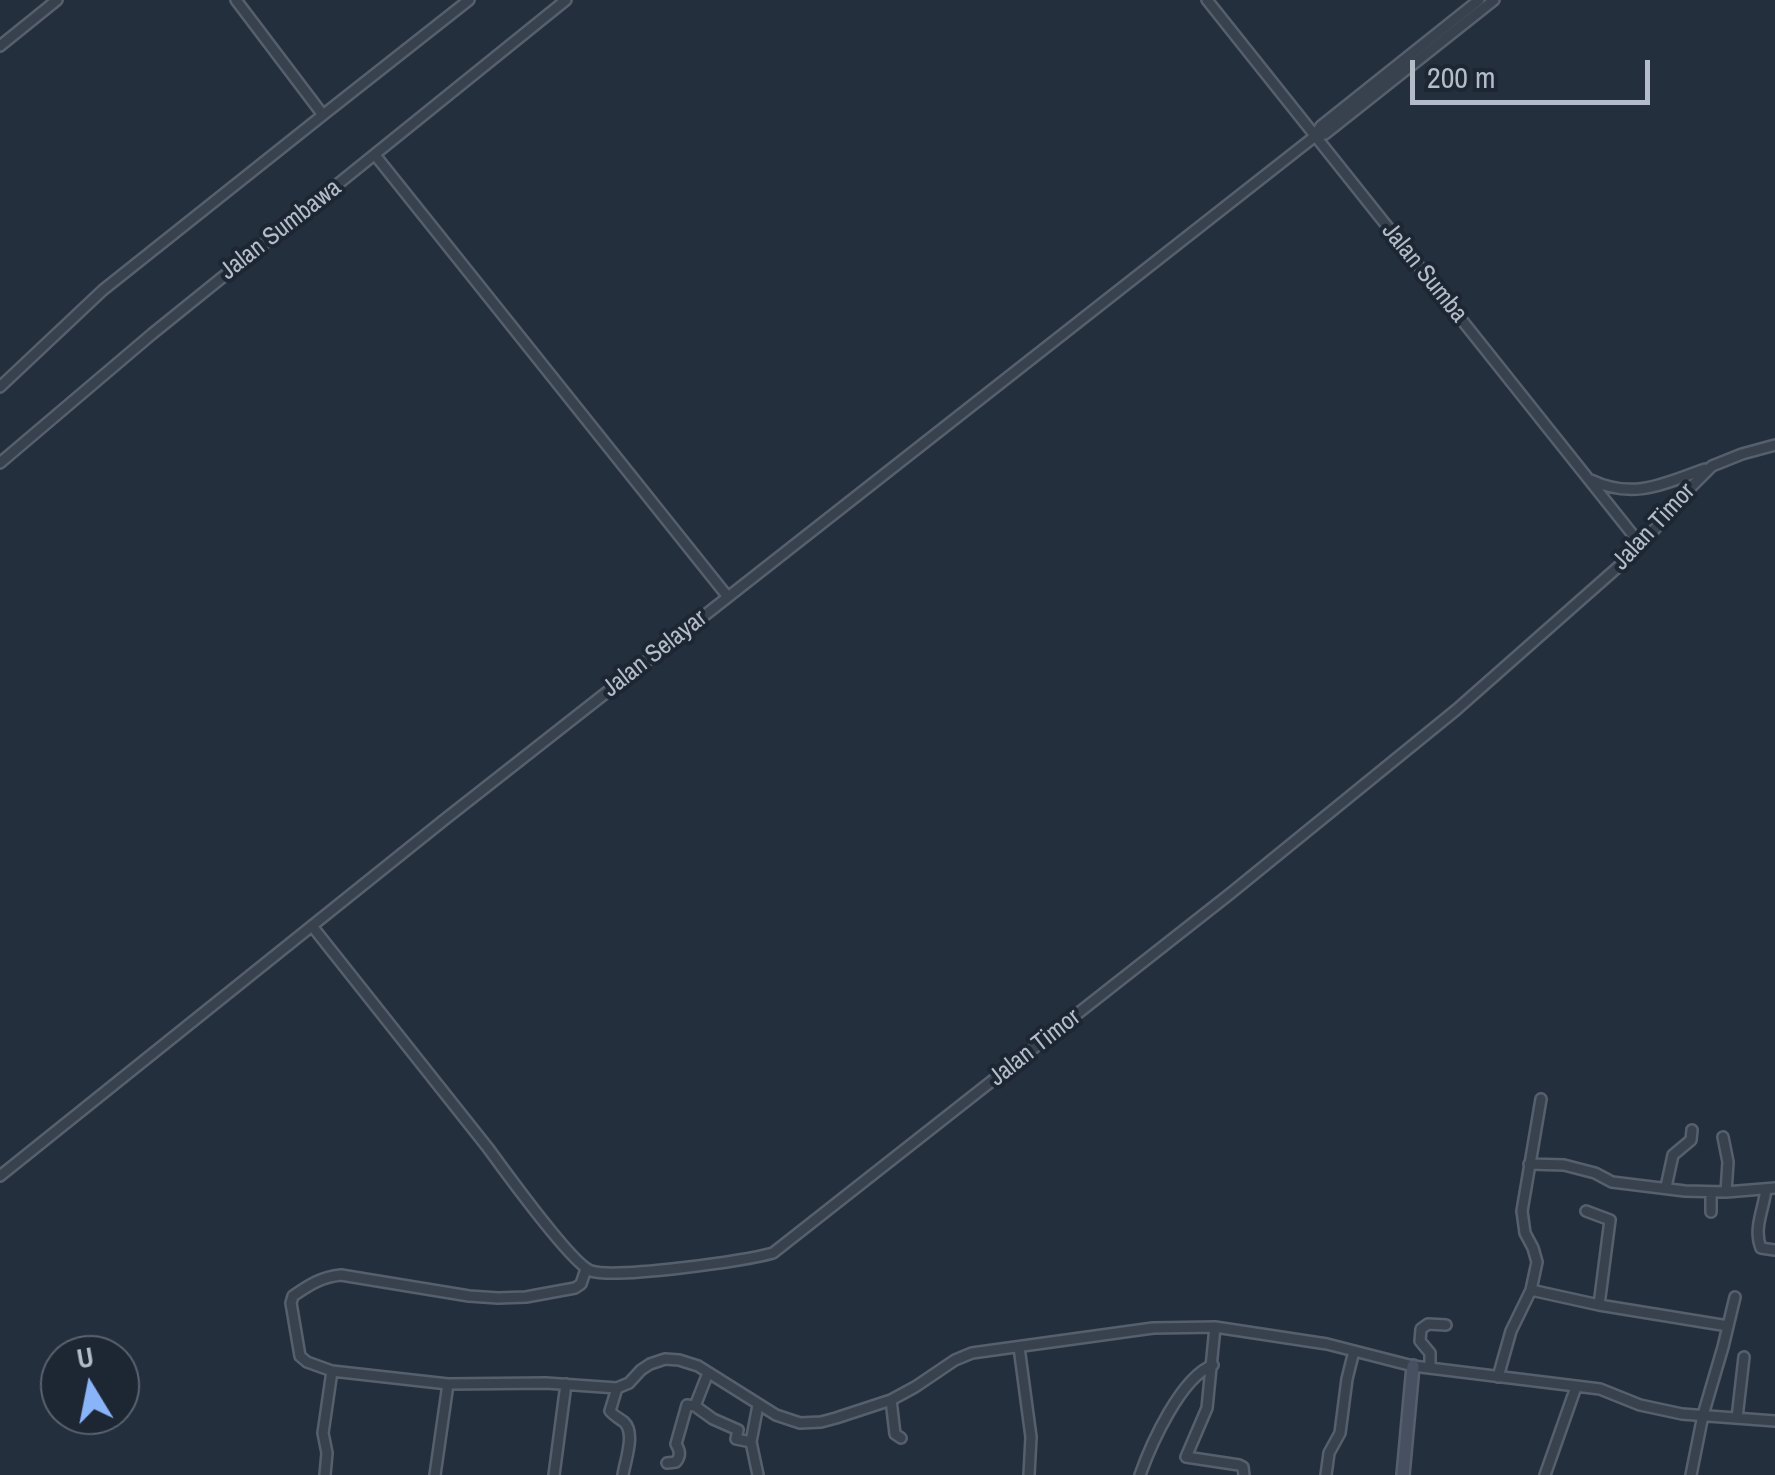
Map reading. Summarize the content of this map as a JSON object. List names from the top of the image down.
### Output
{
  "streets": {
    "street": [
      "Jalan Sumbawa",
      "Jalan Sumba",
      "Jalan Timor",
      "Jalan Selayar"
    ]
  },
  "crossings": [
    ["Jalan Sumba", "Jalan Timor"],
    ["Jalan Sumba", "Jalan Selayar"]
  ],
  "scale_bar": "200 m",
  "north": "top"
}
